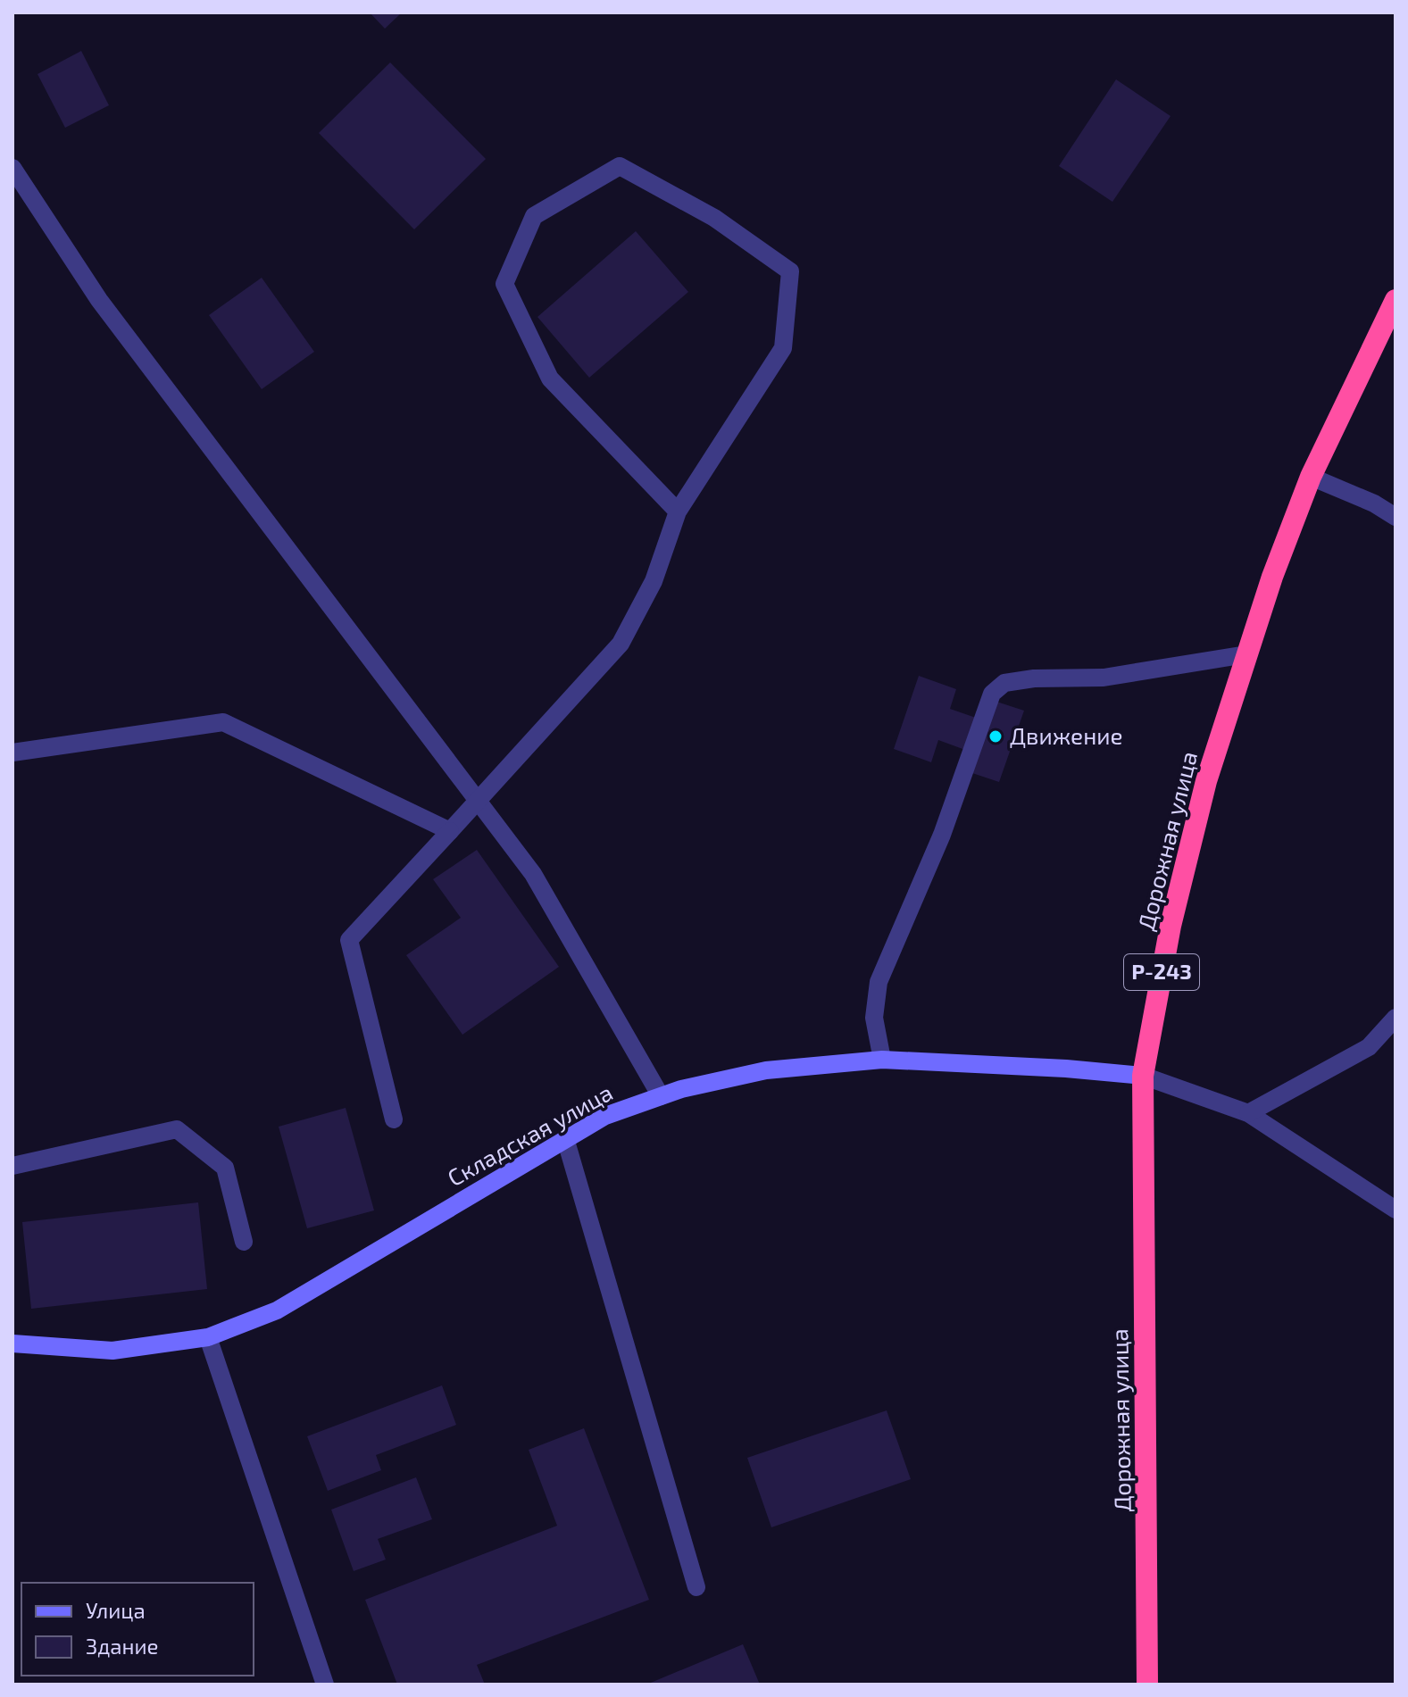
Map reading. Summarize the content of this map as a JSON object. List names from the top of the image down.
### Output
{
  "streets": {
    "highway": ["Дорожная улица", "Р-243"],
    "street": ["Складская улица"]
  },
  "crossings": [
    ["Дорожная улица", "Складская улица"]
  ],
  "places": ["Движение"],
  "legend": ["Улица", "Здание"]
}
